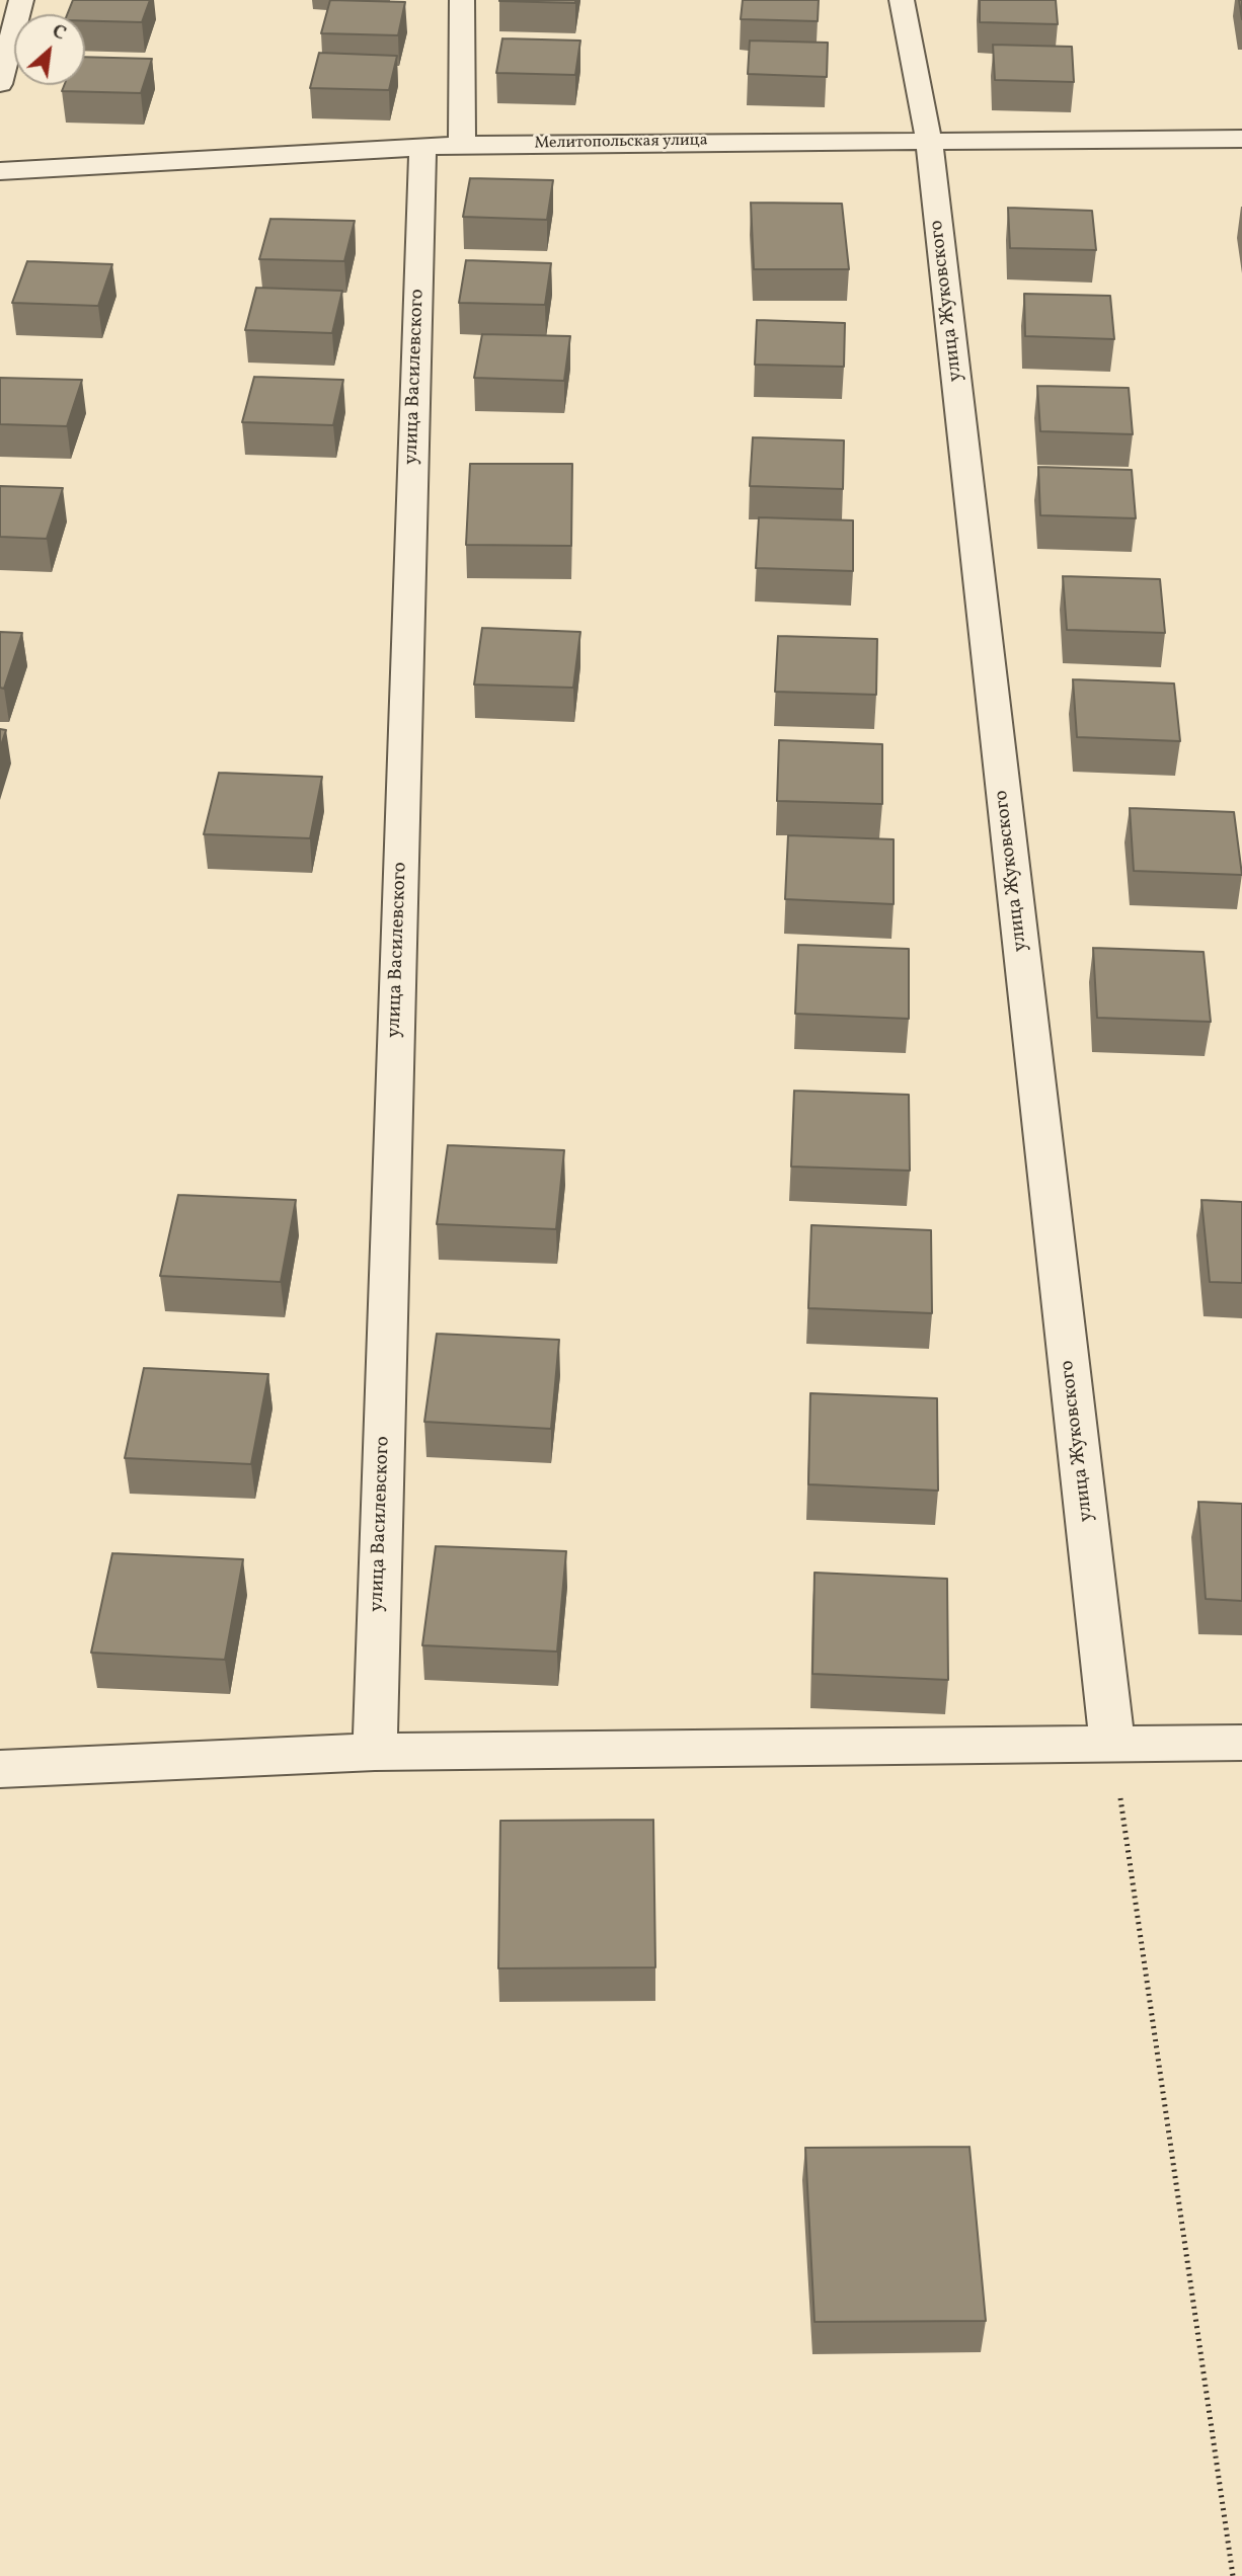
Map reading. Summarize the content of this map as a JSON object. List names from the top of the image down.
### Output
{
  "streets": {
    "street": ["Мелитопольская улица", "улица Жуковского", "улица Василевского"]
  },
  "crossings": [
    ["Мелитопольская улица", "улица Жуковского"],
    ["Мелитопольская улица", "улица Василевского"]
  ],
  "north": "top right"
}
